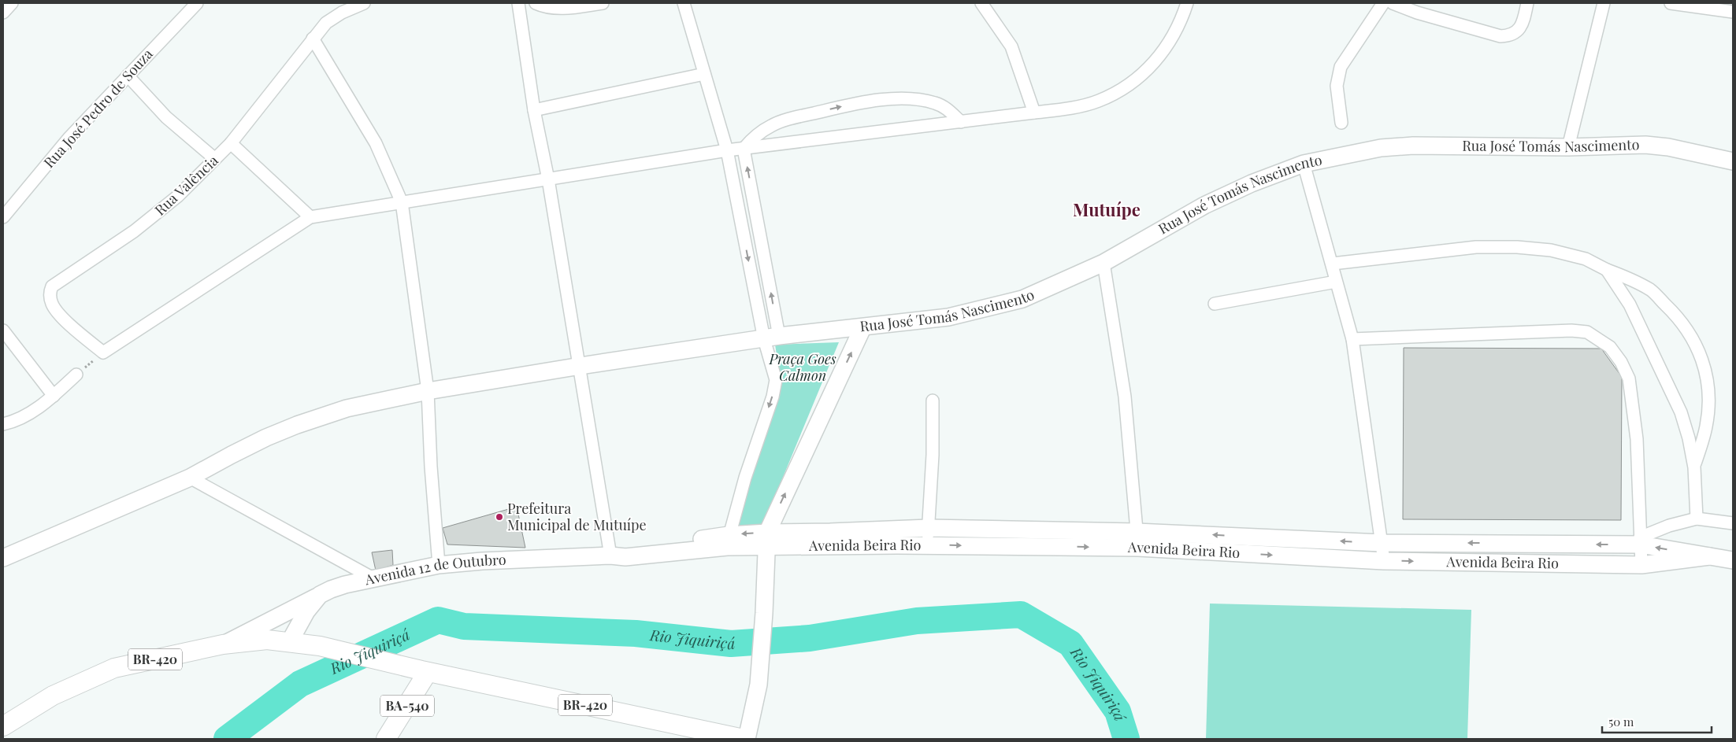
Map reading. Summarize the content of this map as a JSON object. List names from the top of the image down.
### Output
{
  "streets": {
    "main road": ["BR-420", "BA-540"],
    "street": [
      "Rua José Pedro de Souza",
      "Rua José Tomás Nascimento",
      "Rua Valência",
      "Avenida Beira Rio",
      "Avenida 12 de Outubro"
    ]
  },
  "crossings": [
    ["Avenida Beira Rio", "Avenida 12 de Outubro"],
    ["Avenida 12 de Outubro", "BR-420"],
    ["BR-420", "BA-540"]
  ],
  "districts": ["Mutuípe"],
  "water": ["Rio Jiquiriçá"],
  "parks": ["Praça Goes Calmon"],
  "places": ["Prefeitura Municipal de Mutuípe"],
  "scale_bar": "50 m"
}
